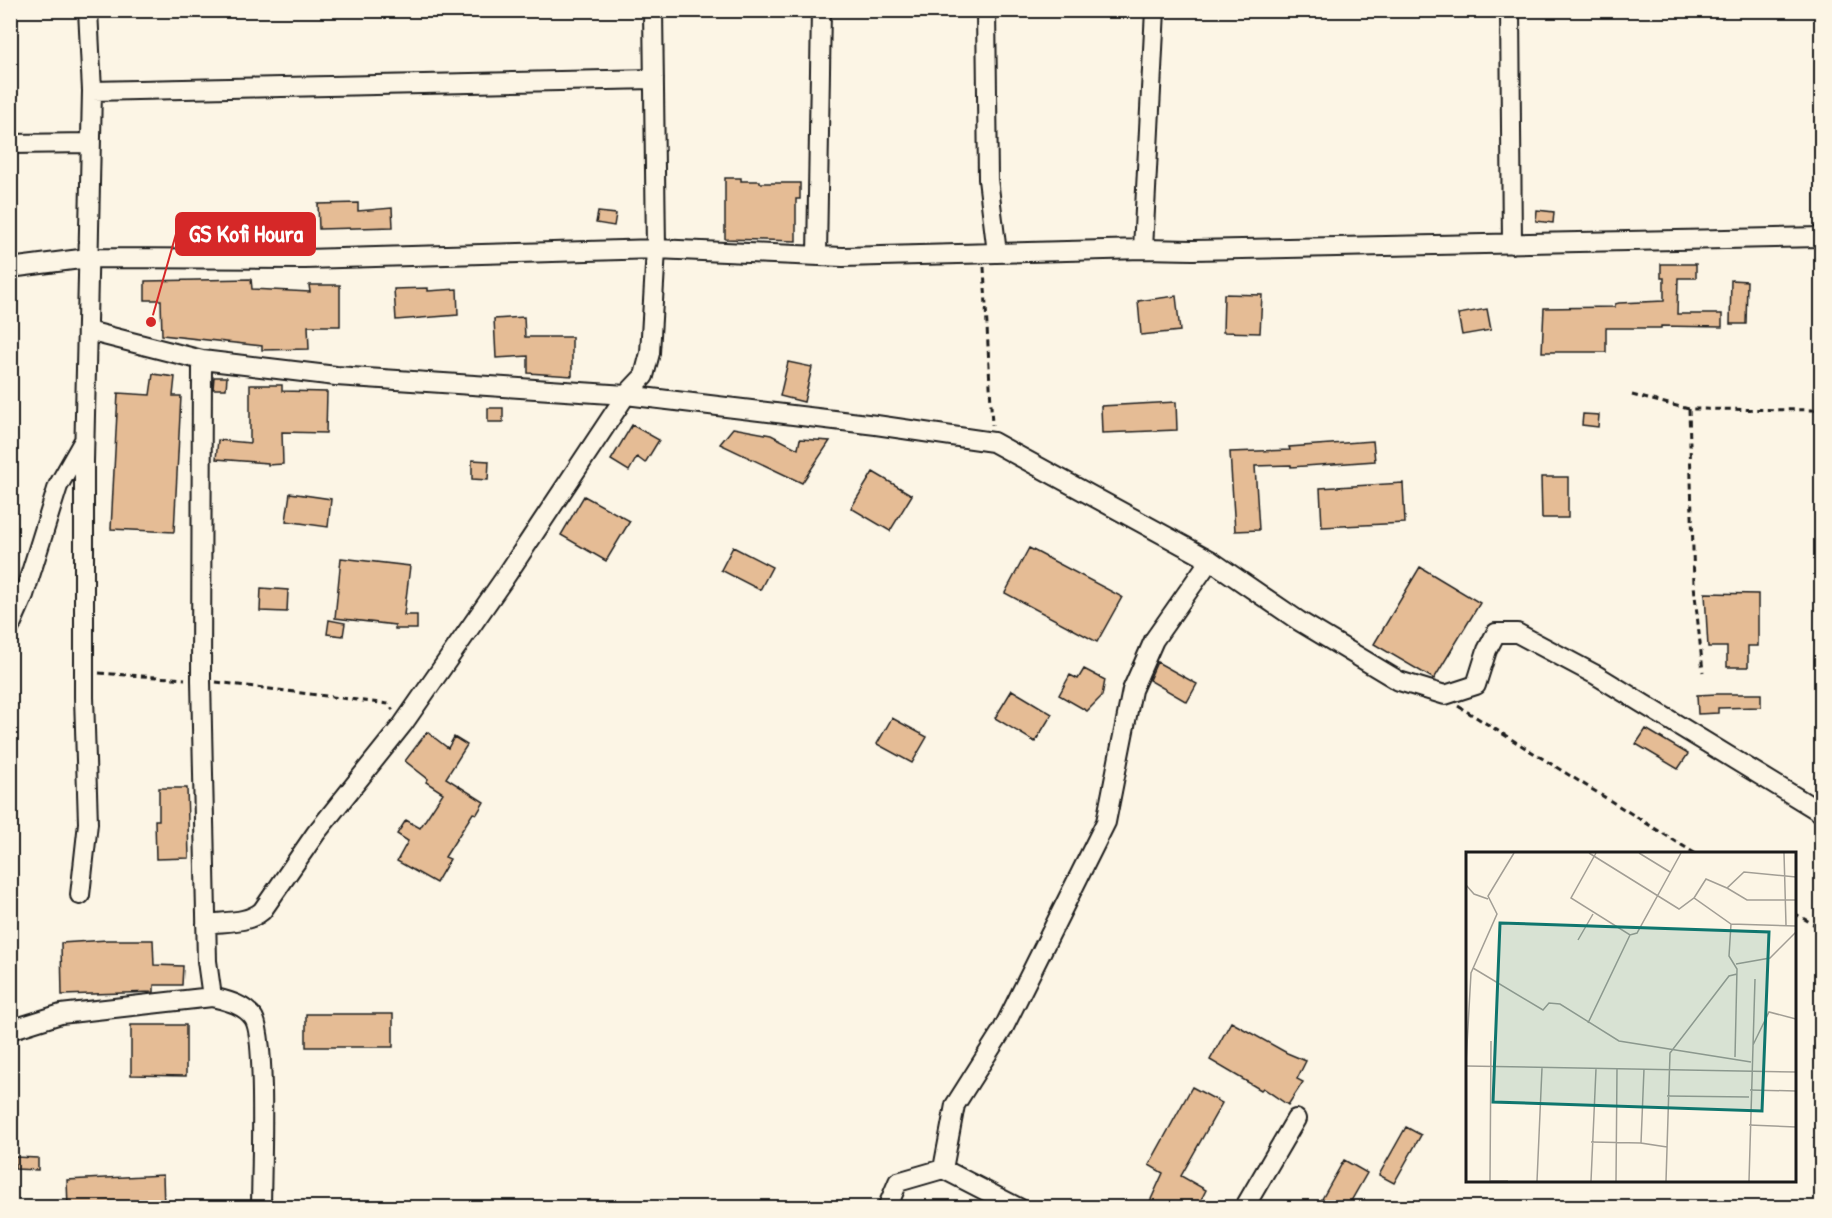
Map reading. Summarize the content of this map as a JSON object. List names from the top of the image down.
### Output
{
  "places": ["GS Kofi Houra"]
}
